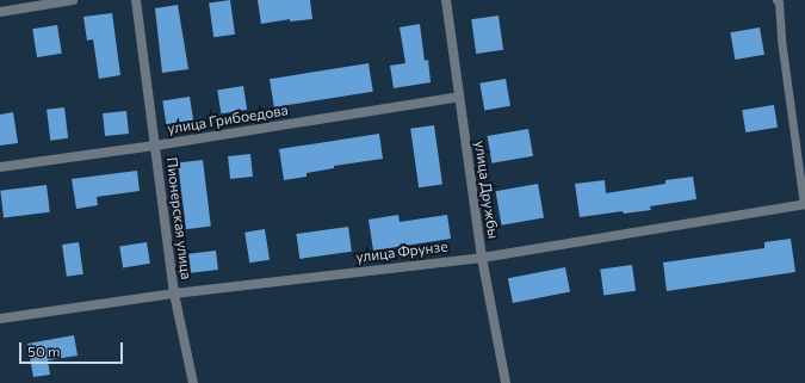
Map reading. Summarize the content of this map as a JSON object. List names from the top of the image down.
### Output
{
  "streets": {
    "street": [
      "улица Грибоедова",
      "улица Дружбы",
      "Пионерская улица",
      "улица Фрунзе"
    ]
  },
  "crossings": [
    ["улица Грибоедова", "улица Дружбы"],
    ["улица Грибоедова", "Пионерская улица"],
    ["улица Дружбы", "улица Фрунзе"],
    ["Пионерская улица", "улица Фрунзе"]
  ],
  "scale_bar": "50 m"
}
